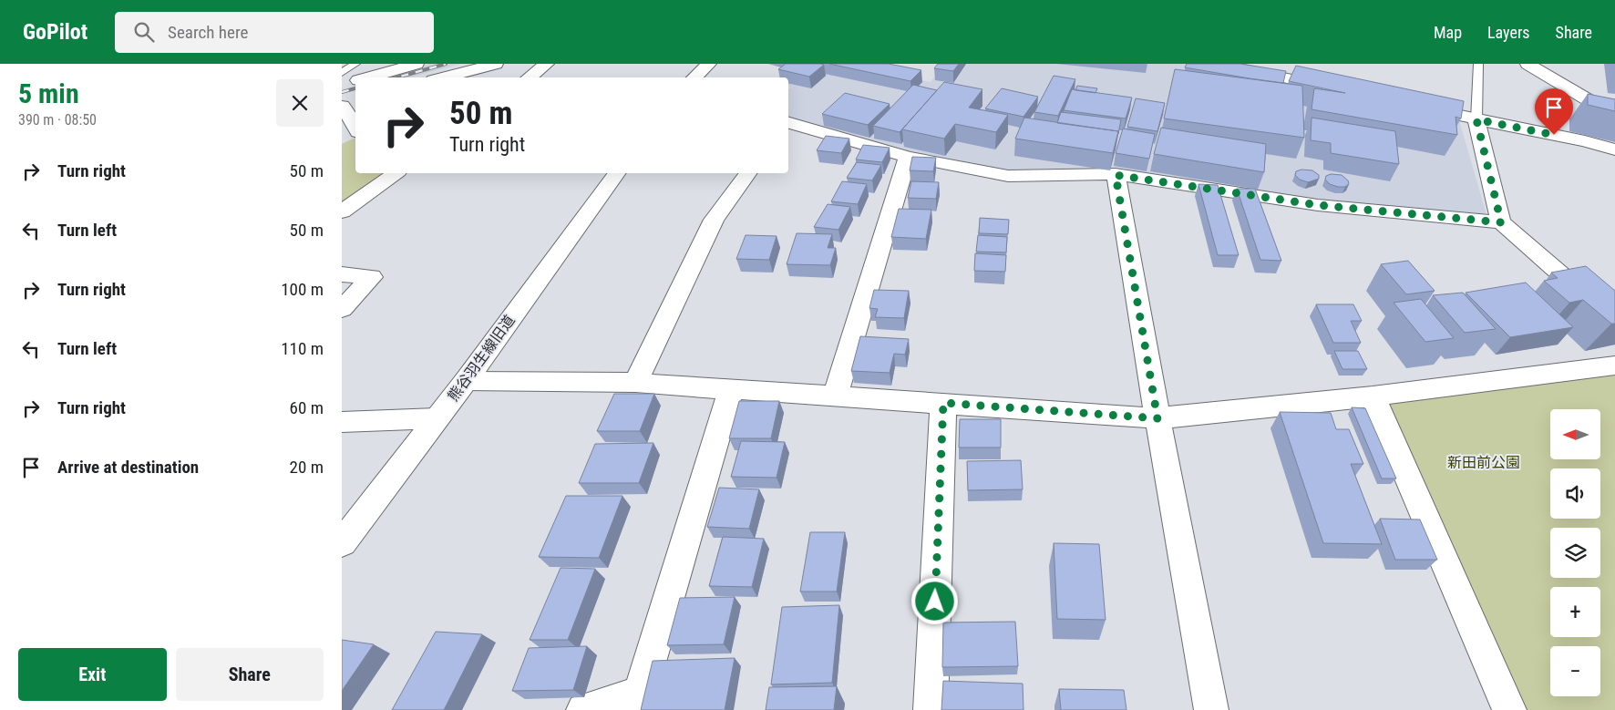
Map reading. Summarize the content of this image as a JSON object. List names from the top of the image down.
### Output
{
  "streets": {
    "street": ["熊谷羽生線旧道"]
  },
  "parks": ["新田前公園"],
  "north": "left",
  "page": {
    "header": "GoPilot",
    "search": "Search here",
    "nav": ["Map", "Layers", "Share"],
    "heading": ["5 min", "390 m · 08:50"],
    "turn": ["50 m", "Turn right"],
    "list": [
      {
        "name": "Turn right",
        "value": "50 m"
      },
      {
        "name": "Turn left",
        "value": "50 m"
      },
      {
        "name": "Turn right",
        "value": "100 m"
      },
      {
        "name": "Turn left",
        "value": "110 m"
      },
      {
        "name": "Turn right",
        "value": "60 m"
      },
      {
        "name": "Arrive at destination",
        "value": "20 m"
      }
    ],
    "map_buttons": ["+", "−"],
    "buttons": ["Exit", "Share"]
  }
}
